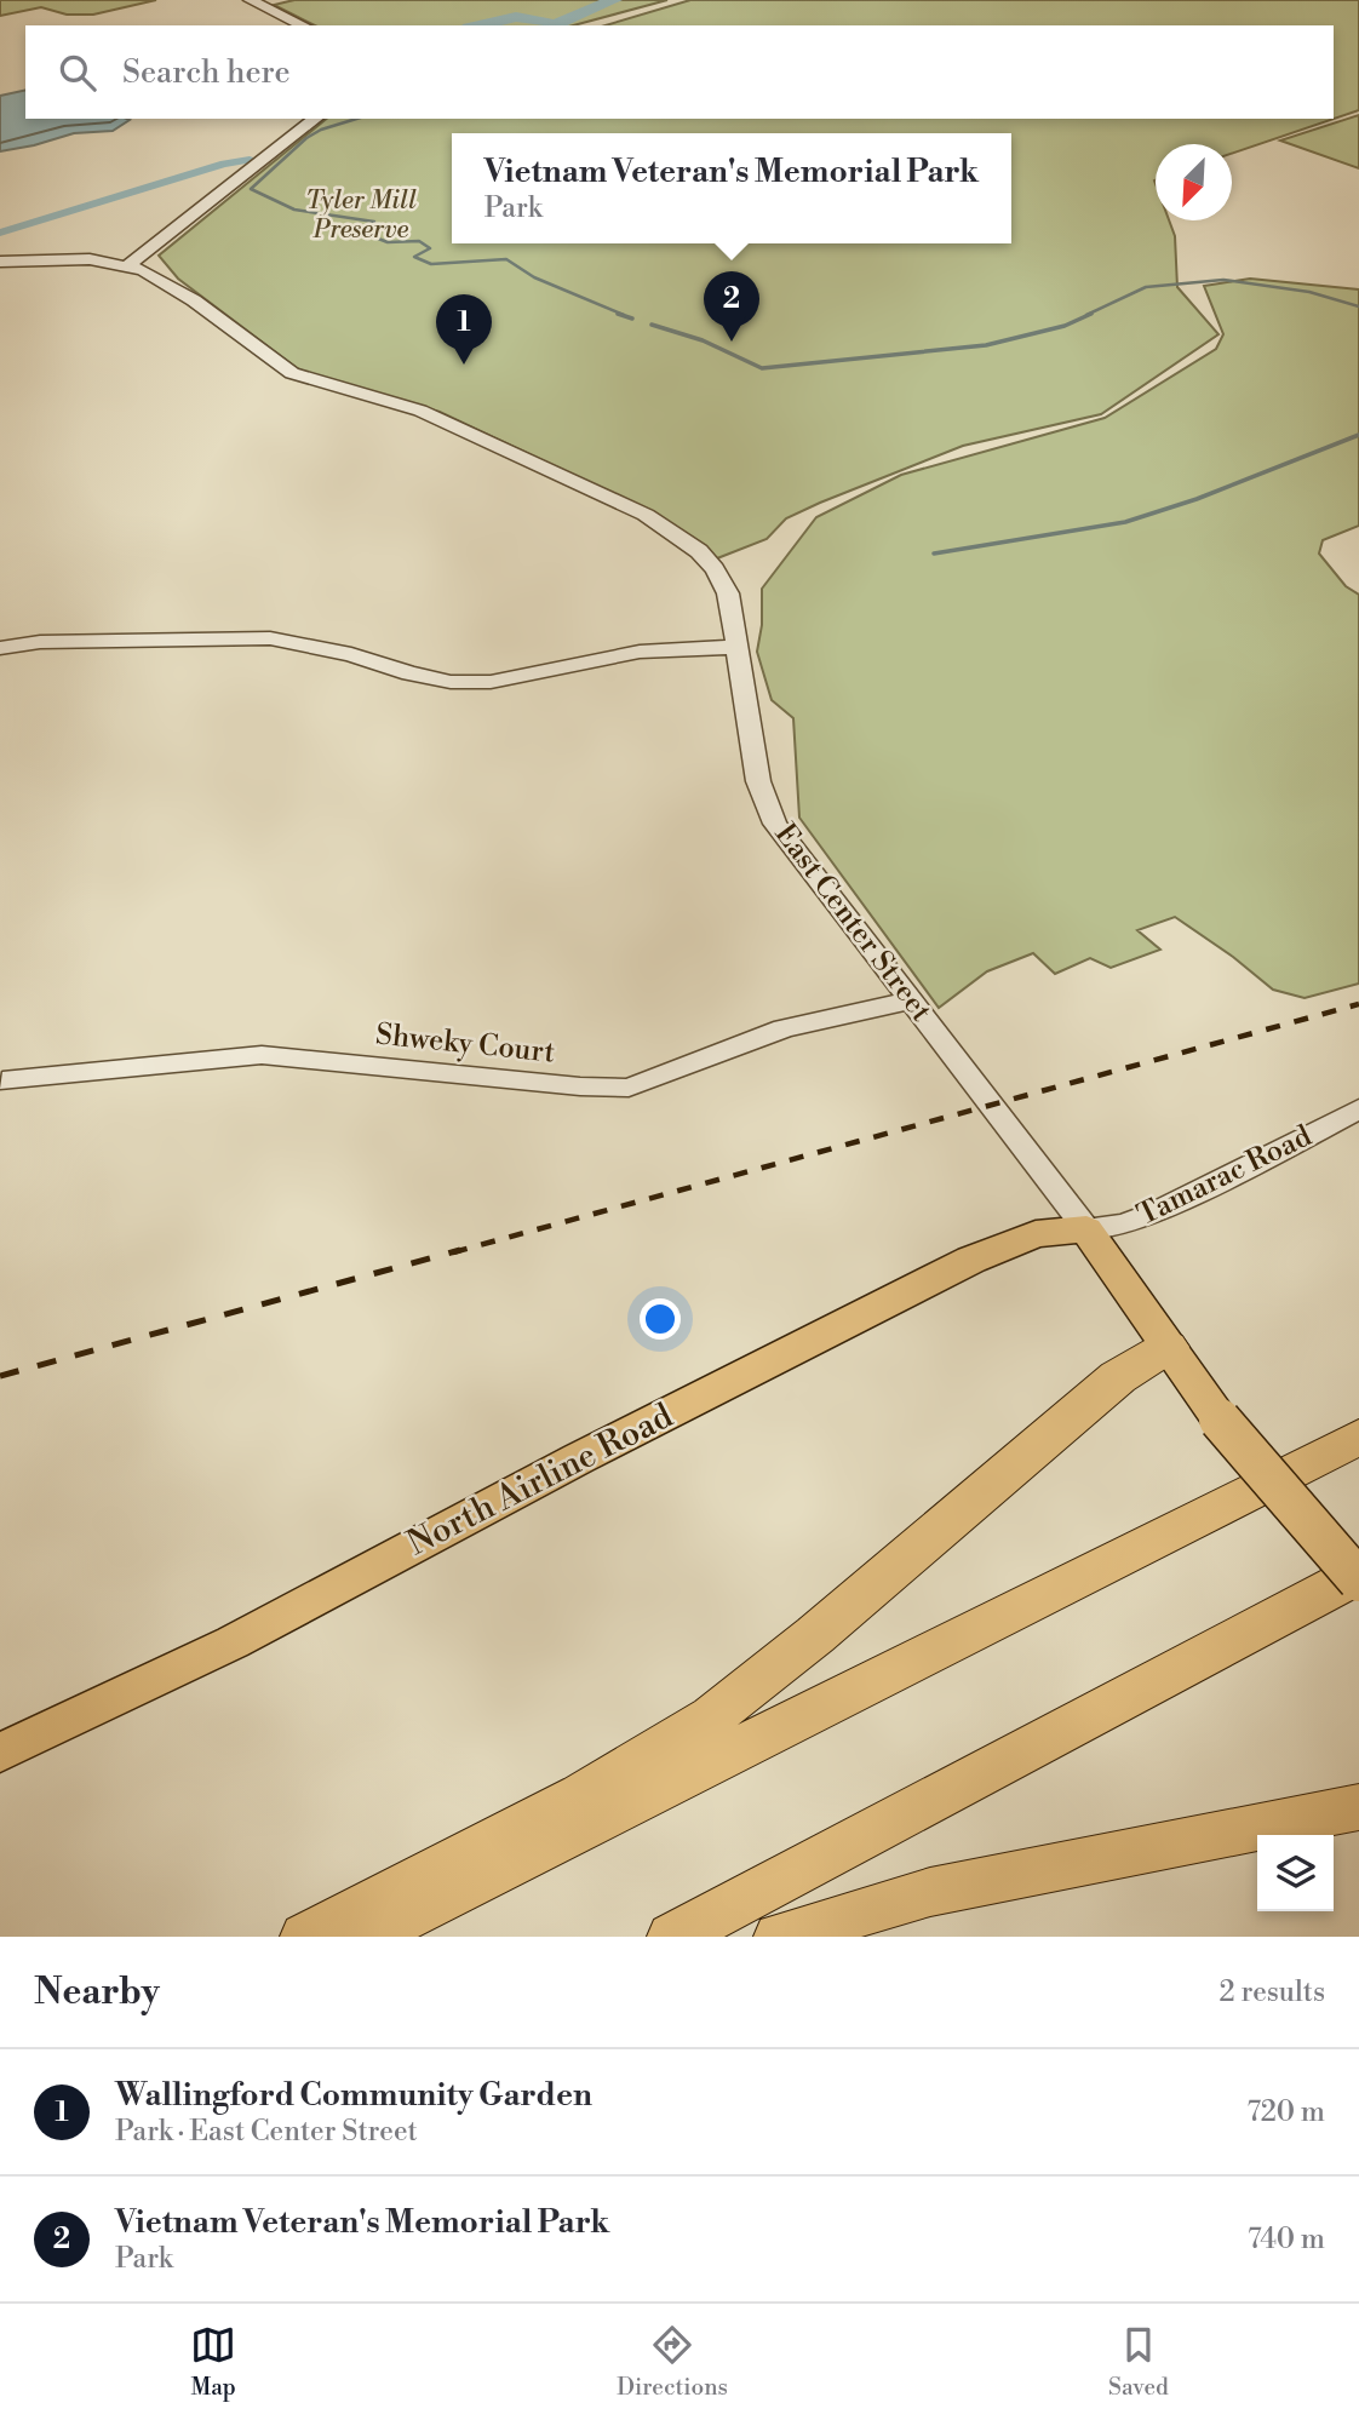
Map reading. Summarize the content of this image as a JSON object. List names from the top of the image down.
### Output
{
  "streets": {
    "main road": ["East Center Street", "North Airline Road"],
    "street": ["Shweky Court", "Tamarac Road"]
  },
  "crossings": [
    ["East Center Street", "Shweky Court"],
    ["East Center Street", "Tamarac Road"],
    ["East Center Street", "North Airline Road"],
    ["Tamarac Road", "North Airline Road"]
  ],
  "parks": ["Tyler Mill Preserve"],
  "north": "bottom left",
  "page": {
    "search": "Search here",
    "popup": ["Vietnam Veteran's Memorial Park", "Park"],
    "pins": ["2", "1"],
    "heading": ["Nearby", "2 results"],
    "list": [
      {
        "mark": "1",
        "name": "Wallingford Community Garden",
        "note": "Park · East Center Street",
        "value": "720 m"
      },
      {
        "mark": "2",
        "name": "Vietnam Veteran's Memorial Park",
        "note": "Park",
        "value": "740 m"
      }
    ],
    "nav": ["Map", "Directions", "Saved"]
  }
}
